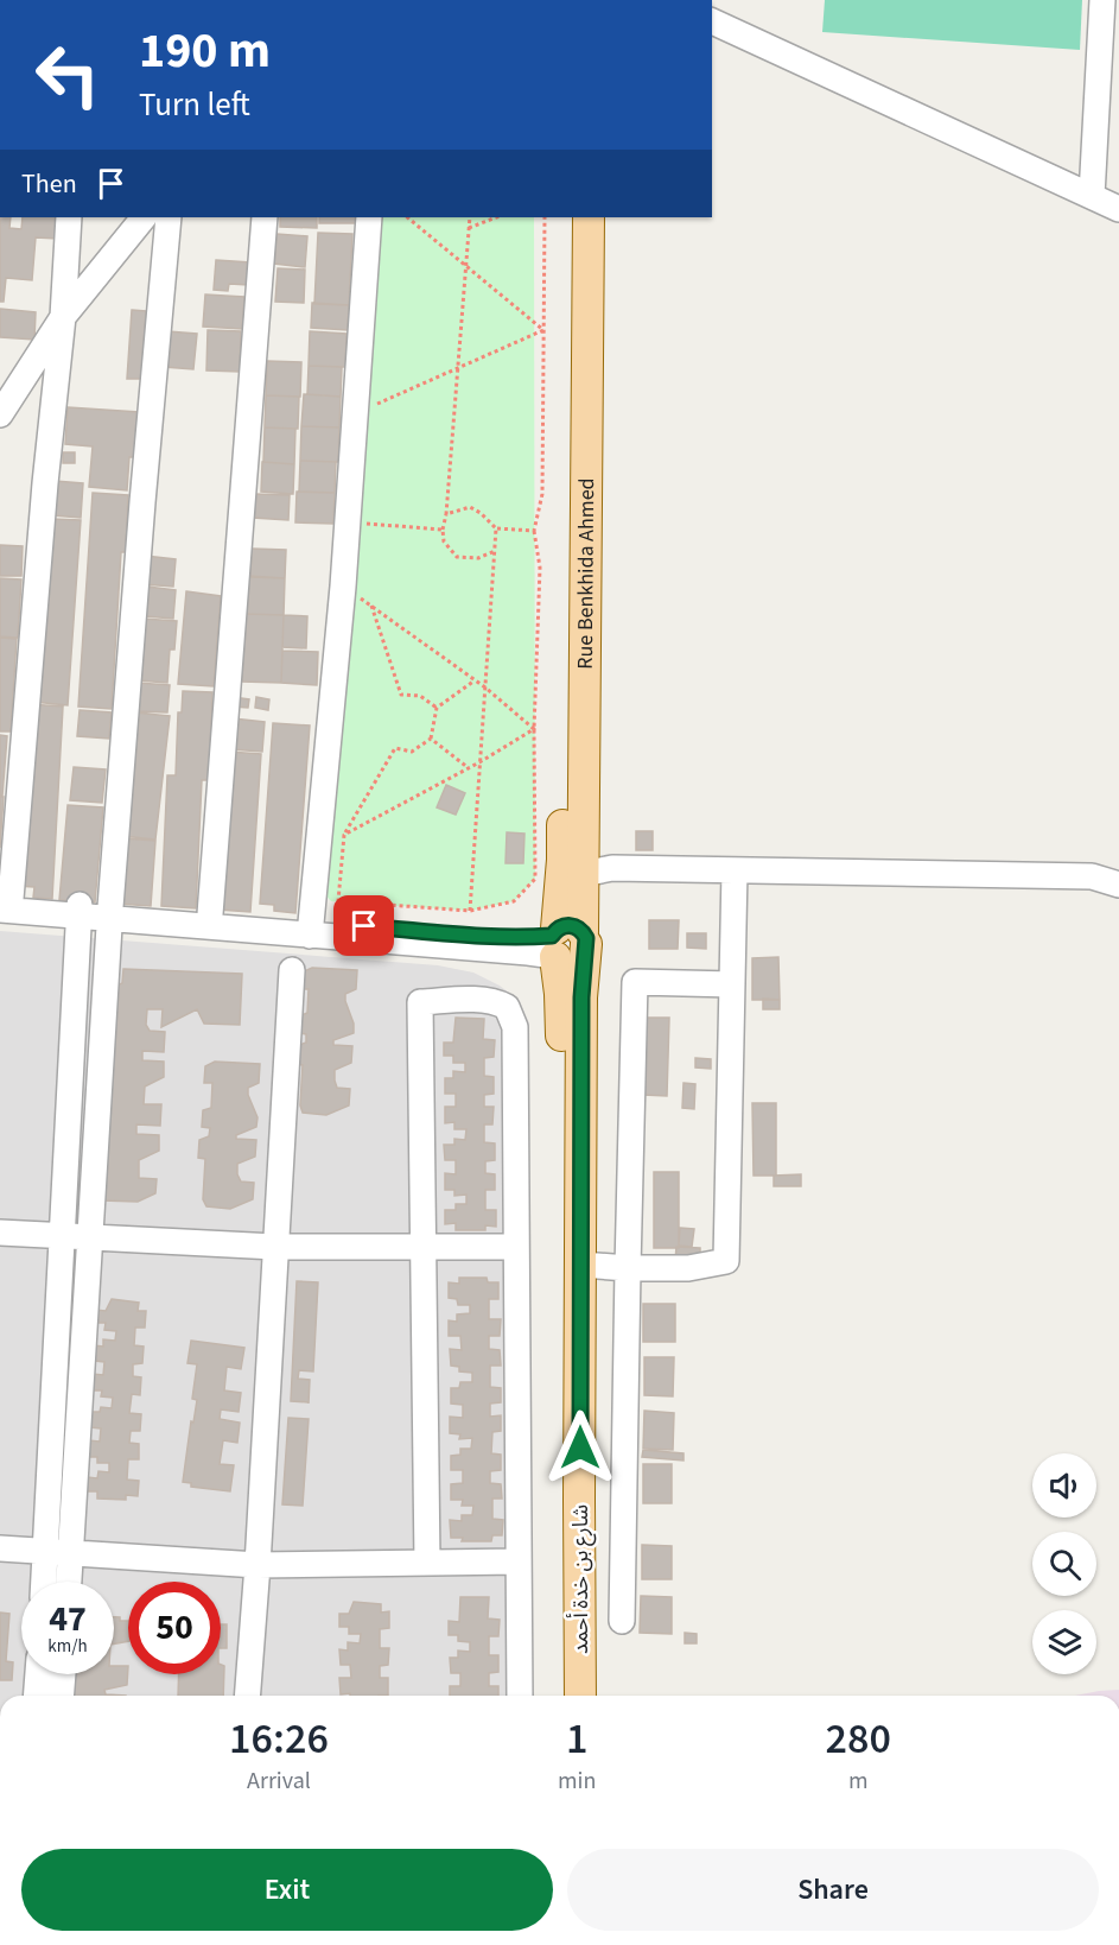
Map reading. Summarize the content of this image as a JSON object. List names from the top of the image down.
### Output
{
  "streets": {
    "main road": ["Rue Benkhida Ahmed", "شارع بن خدة أحمد"]
  },
  "crossings": [
    ["Rue Benkhida Ahmed", "شارع بن خدة أحمد"]
  ],
  "page": {
    "turn": ["190 m", "Turn left"],
    "then": "Then",
    "speed": "47 km/h",
    "limit": "50",
    "eta": [
      "16:26",
      "Arrival",
      "1",
      "min",
      "280",
      "m"
    ],
    "buttons": ["Exit", "Share"]
  }
}
